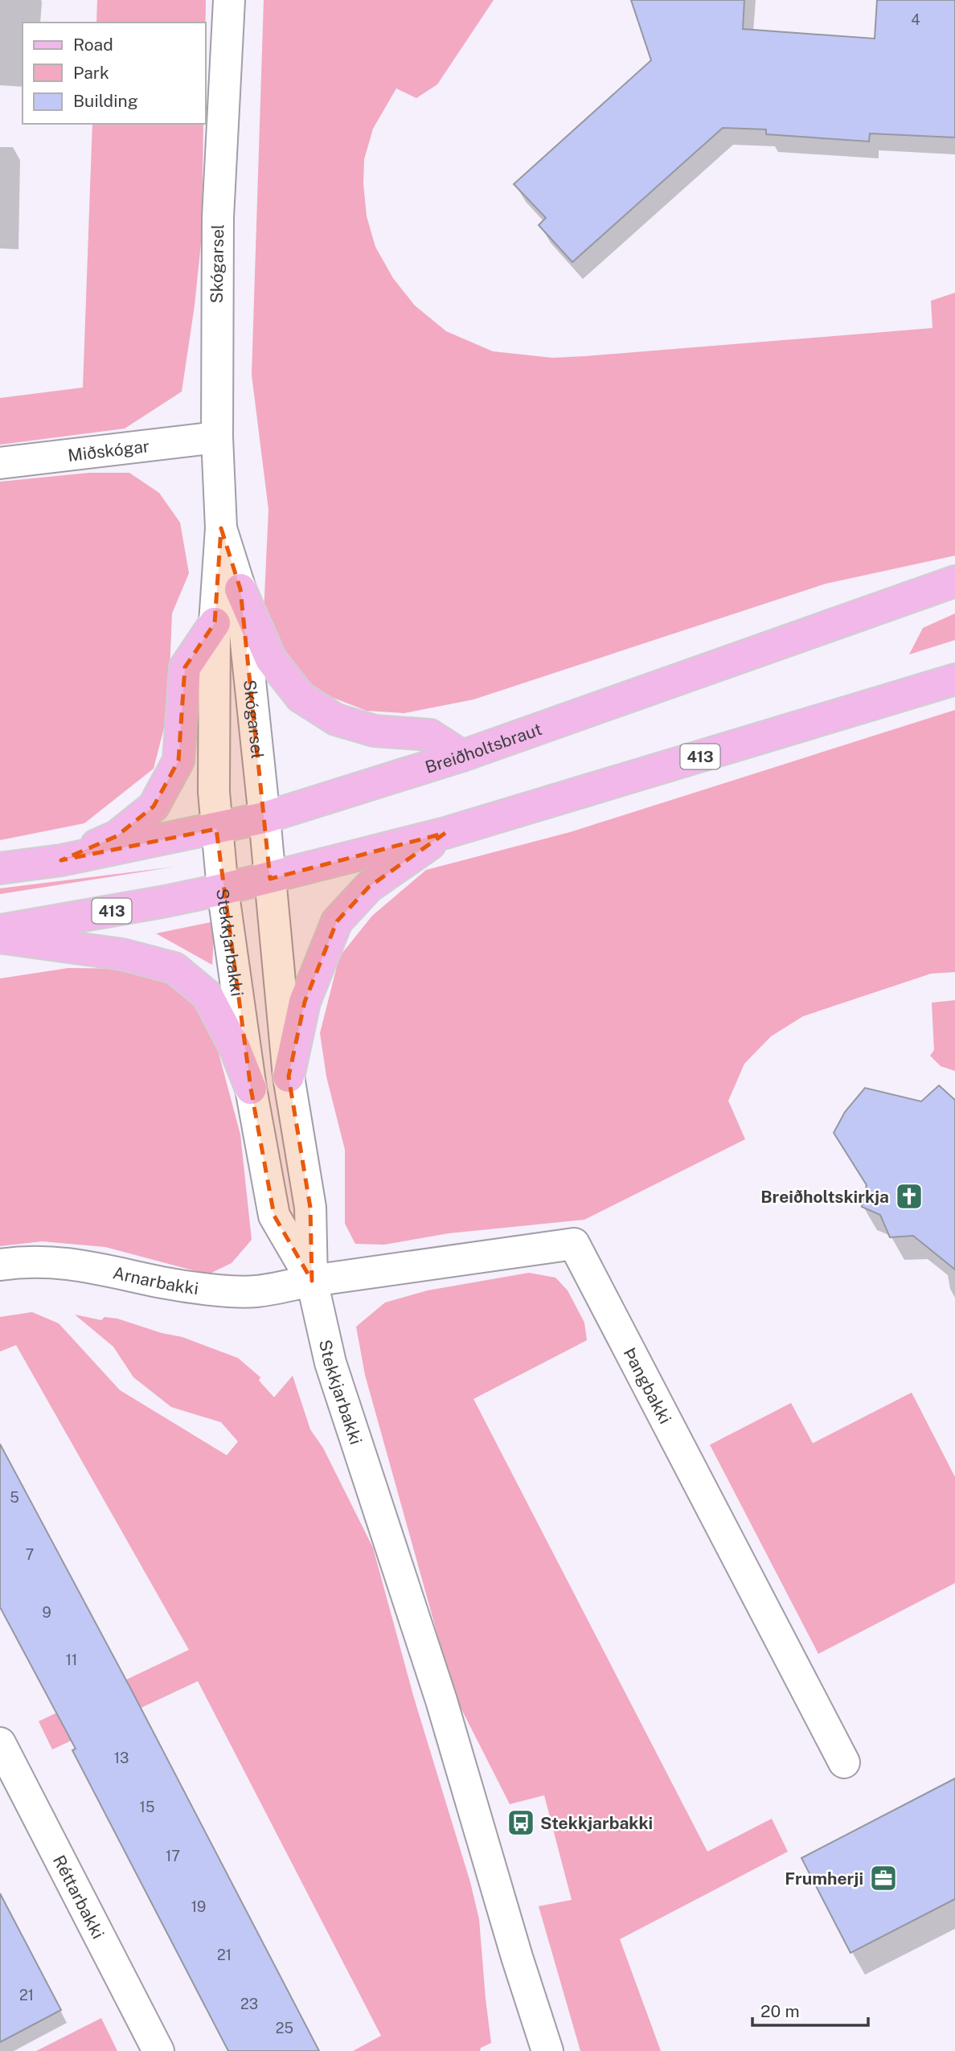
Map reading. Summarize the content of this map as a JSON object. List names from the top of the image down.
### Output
{
  "streets": {
    "main road": ["Breiðholtsbraut", "413"],
    "street": [
      "Skógarsel",
      "Miðskógar",
      "Stekkjarbakki",
      "Arnarbakki",
      "Þangbakki",
      "Réttarbakki"
    ]
  },
  "crossings": [
    ["Skógarsel", "Miðskógar"],
    ["Skógarsel", "Breiðholtsbraut"],
    ["Skógarsel", "413"],
    ["Skógarsel", "Stekkjarbakki"],
    ["Breiðholtsbraut", "Stekkjarbakki"],
    ["413", "Stekkjarbakki"],
    ["Stekkjarbakki", "Arnarbakki"],
    ["Stekkjarbakki", "Þangbakki"],
    ["Arnarbakki", "Þangbakki"]
  ],
  "places": {
    "church": ["Breiðholtskirkja"],
    "bus stop": ["Stekkjarbakki"],
    "office": ["Frumherji"]
  },
  "house_numbers": [
    "4",
    "5",
    "7",
    "9",
    "11",
    "13",
    "15",
    "17",
    "19",
    "21",
    "21",
    "23",
    "25"
  ],
  "legend": ["Road", "Park", "Building"],
  "scale_bar": "20 m"
}
